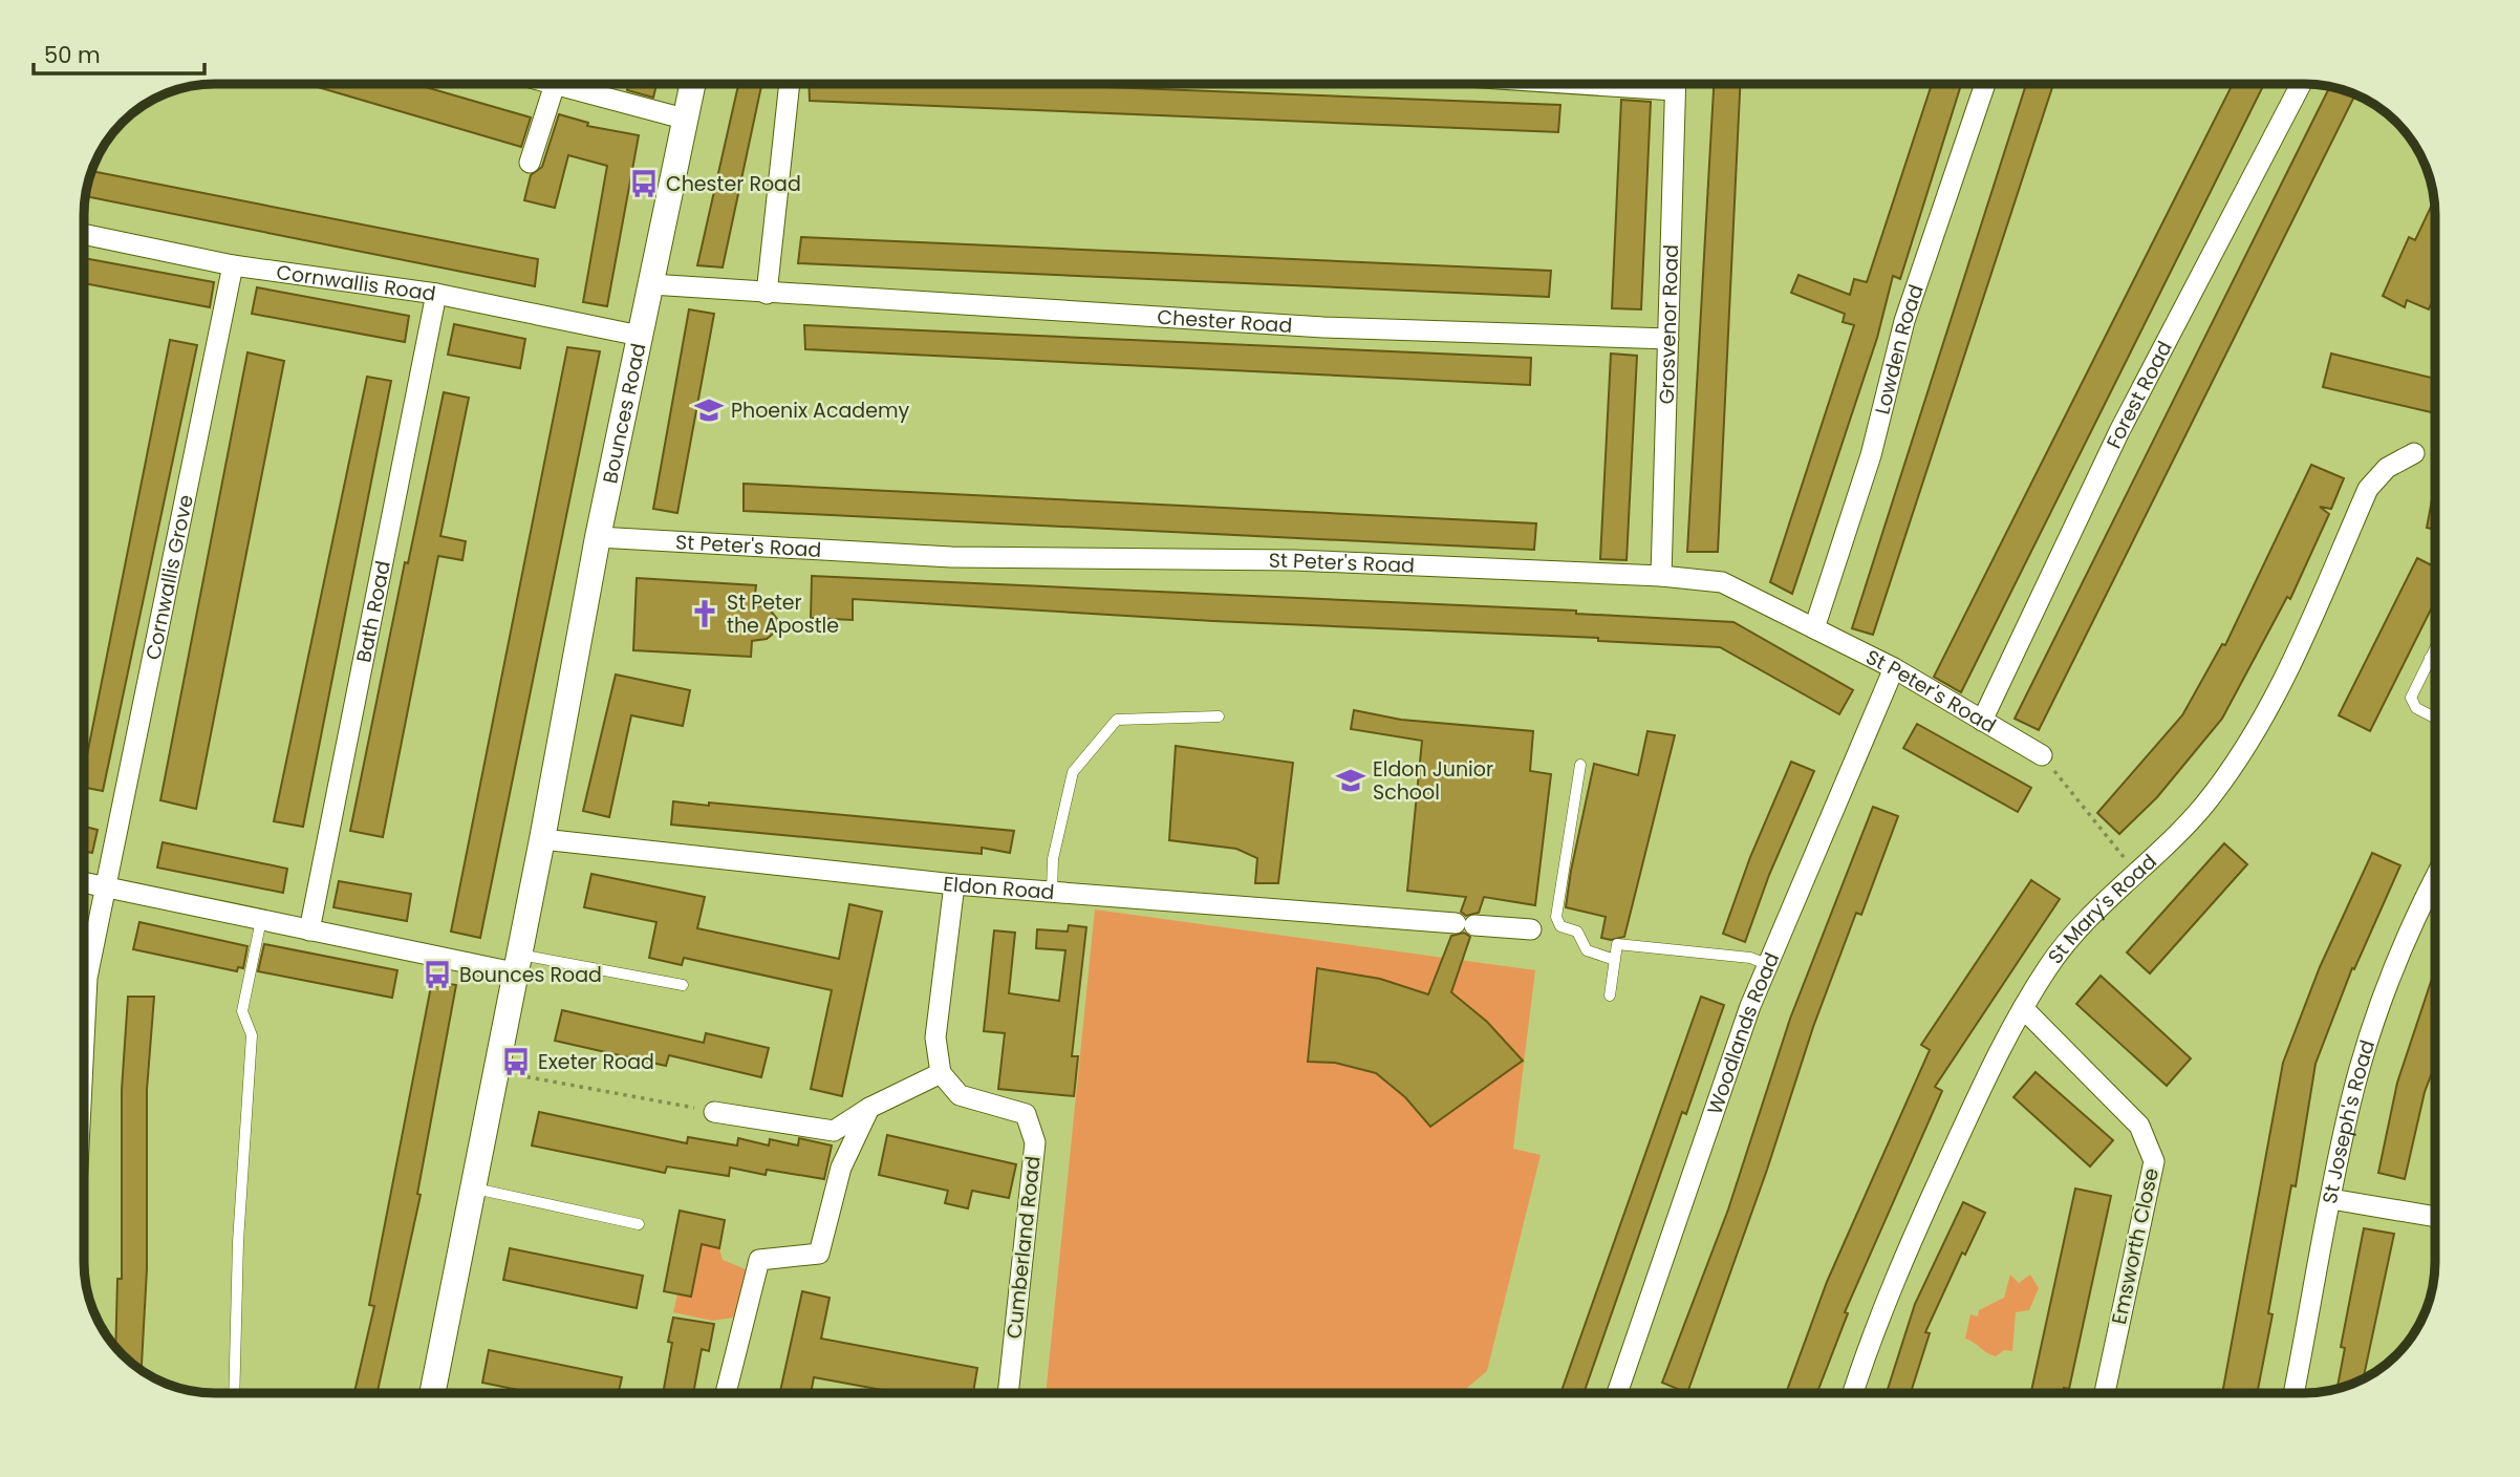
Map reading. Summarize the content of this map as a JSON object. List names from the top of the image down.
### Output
{
  "streets": {
    "street": [
      "Cornwallis Road",
      "Chester Road",
      "Grosvenor Road",
      "Lowden Road",
      "Forest Road",
      "Bounces Road",
      "St Peter's Road",
      "Cornwallis Grove",
      "Bath Road",
      "Eldon Road",
      "St Mary's Road",
      "Woodlands Road",
      "St Joseph's Road",
      "Emsworth Close",
      "Cumberland Road"
    ]
  },
  "crossings": [
    ["Cornwallis Road", "Bounces Road"],
    ["Cornwallis Road", "Cornwallis Grove"],
    ["Cornwallis Road", "Bath Road"],
    ["Chester Road", "Grosvenor Road"],
    ["Chester Road", "Bounces Road"],
    ["Grosvenor Road", "St Peter's Road"],
    ["Lowden Road", "St Peter's Road"],
    ["Forest Road", "St Peter's Road"],
    ["Bounces Road", "St Peter's Road"],
    ["Bounces Road", "Eldon Road"],
    ["St Peter's Road", "Woodlands Road"],
    ["St Mary's Road", "Emsworth Close"]
  ],
  "places": {
    "bus stop": ["Chester Road", "Bounces Road", "Exeter Road"],
    "school or university": ["Phoenix Academy", "Eldon Junior School"],
    "church": ["St Peter the Apostle"]
  },
  "scale_bar": "50 m"
}
